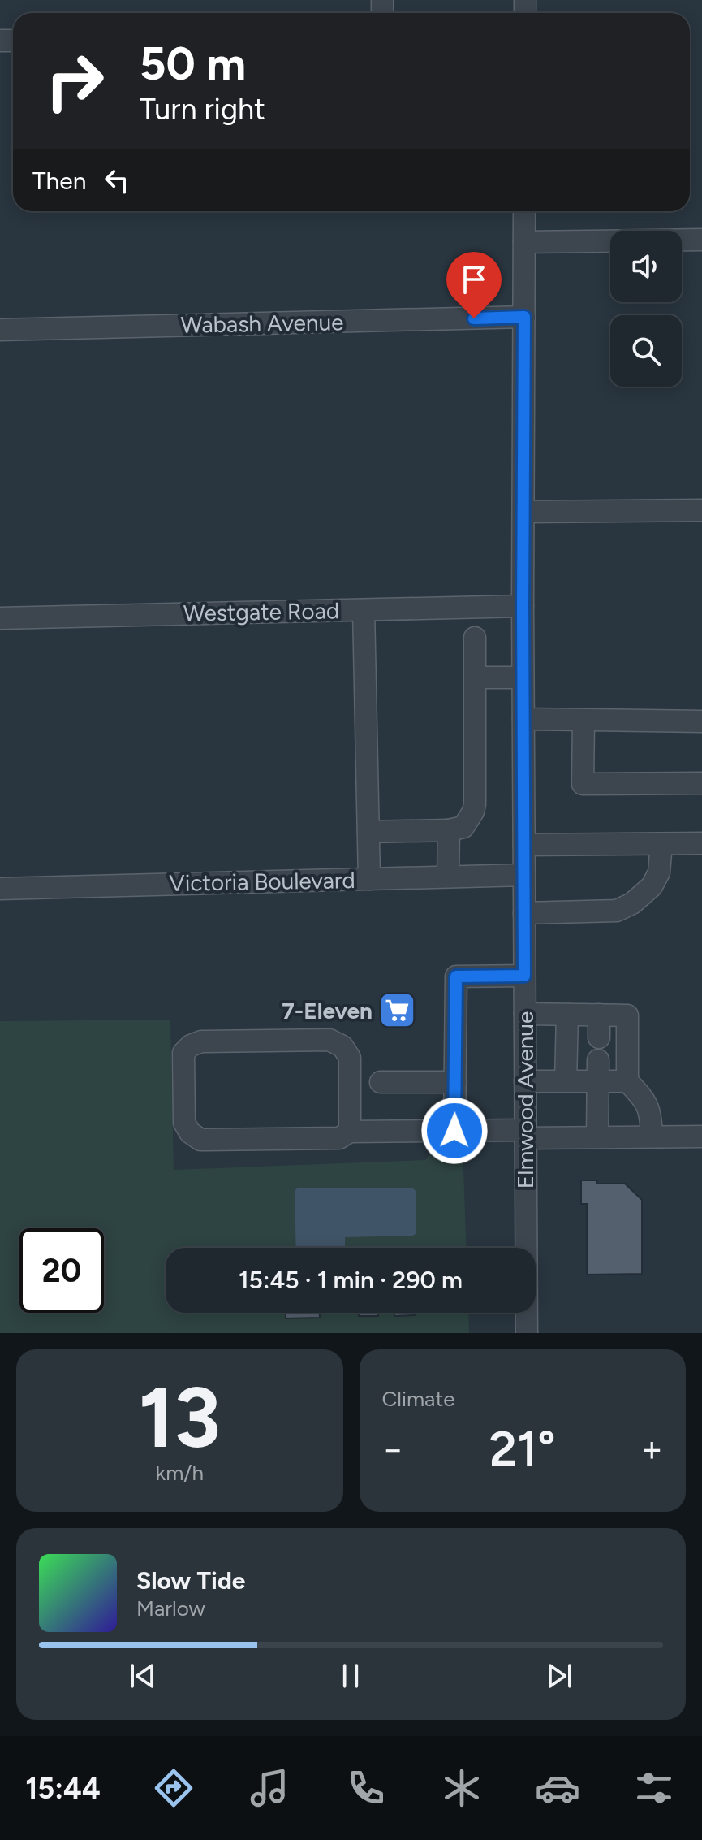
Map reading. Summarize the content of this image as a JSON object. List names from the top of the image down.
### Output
{
  "streets": {
    "street": [
      "Wabash Avenue",
      "Westgate Road",
      "Victoria Boulevard",
      "Elmwood Avenue"
    ]
  },
  "crossings": [
    ["Wabash Avenue", "Elmwood Avenue"],
    ["Westgate Road", "Elmwood Avenue"],
    ["Victoria Boulevard", "Elmwood Avenue"]
  ],
  "places": {
    "supermarket": ["7-Eleven"]
  },
  "page": {
    "turn": ["50 m", "Turn right"],
    "then": "Then",
    "limit": "20",
    "trip": "15:45 · 1 min · 290 m",
    "tile": [
      ["13", "km/h"],
      "Climate"
    ],
    "heat": ["−", "21°", "+"],
    "song": ["Slow Tide", "Marlow"],
    "tabs": "15:44"
  }
}
